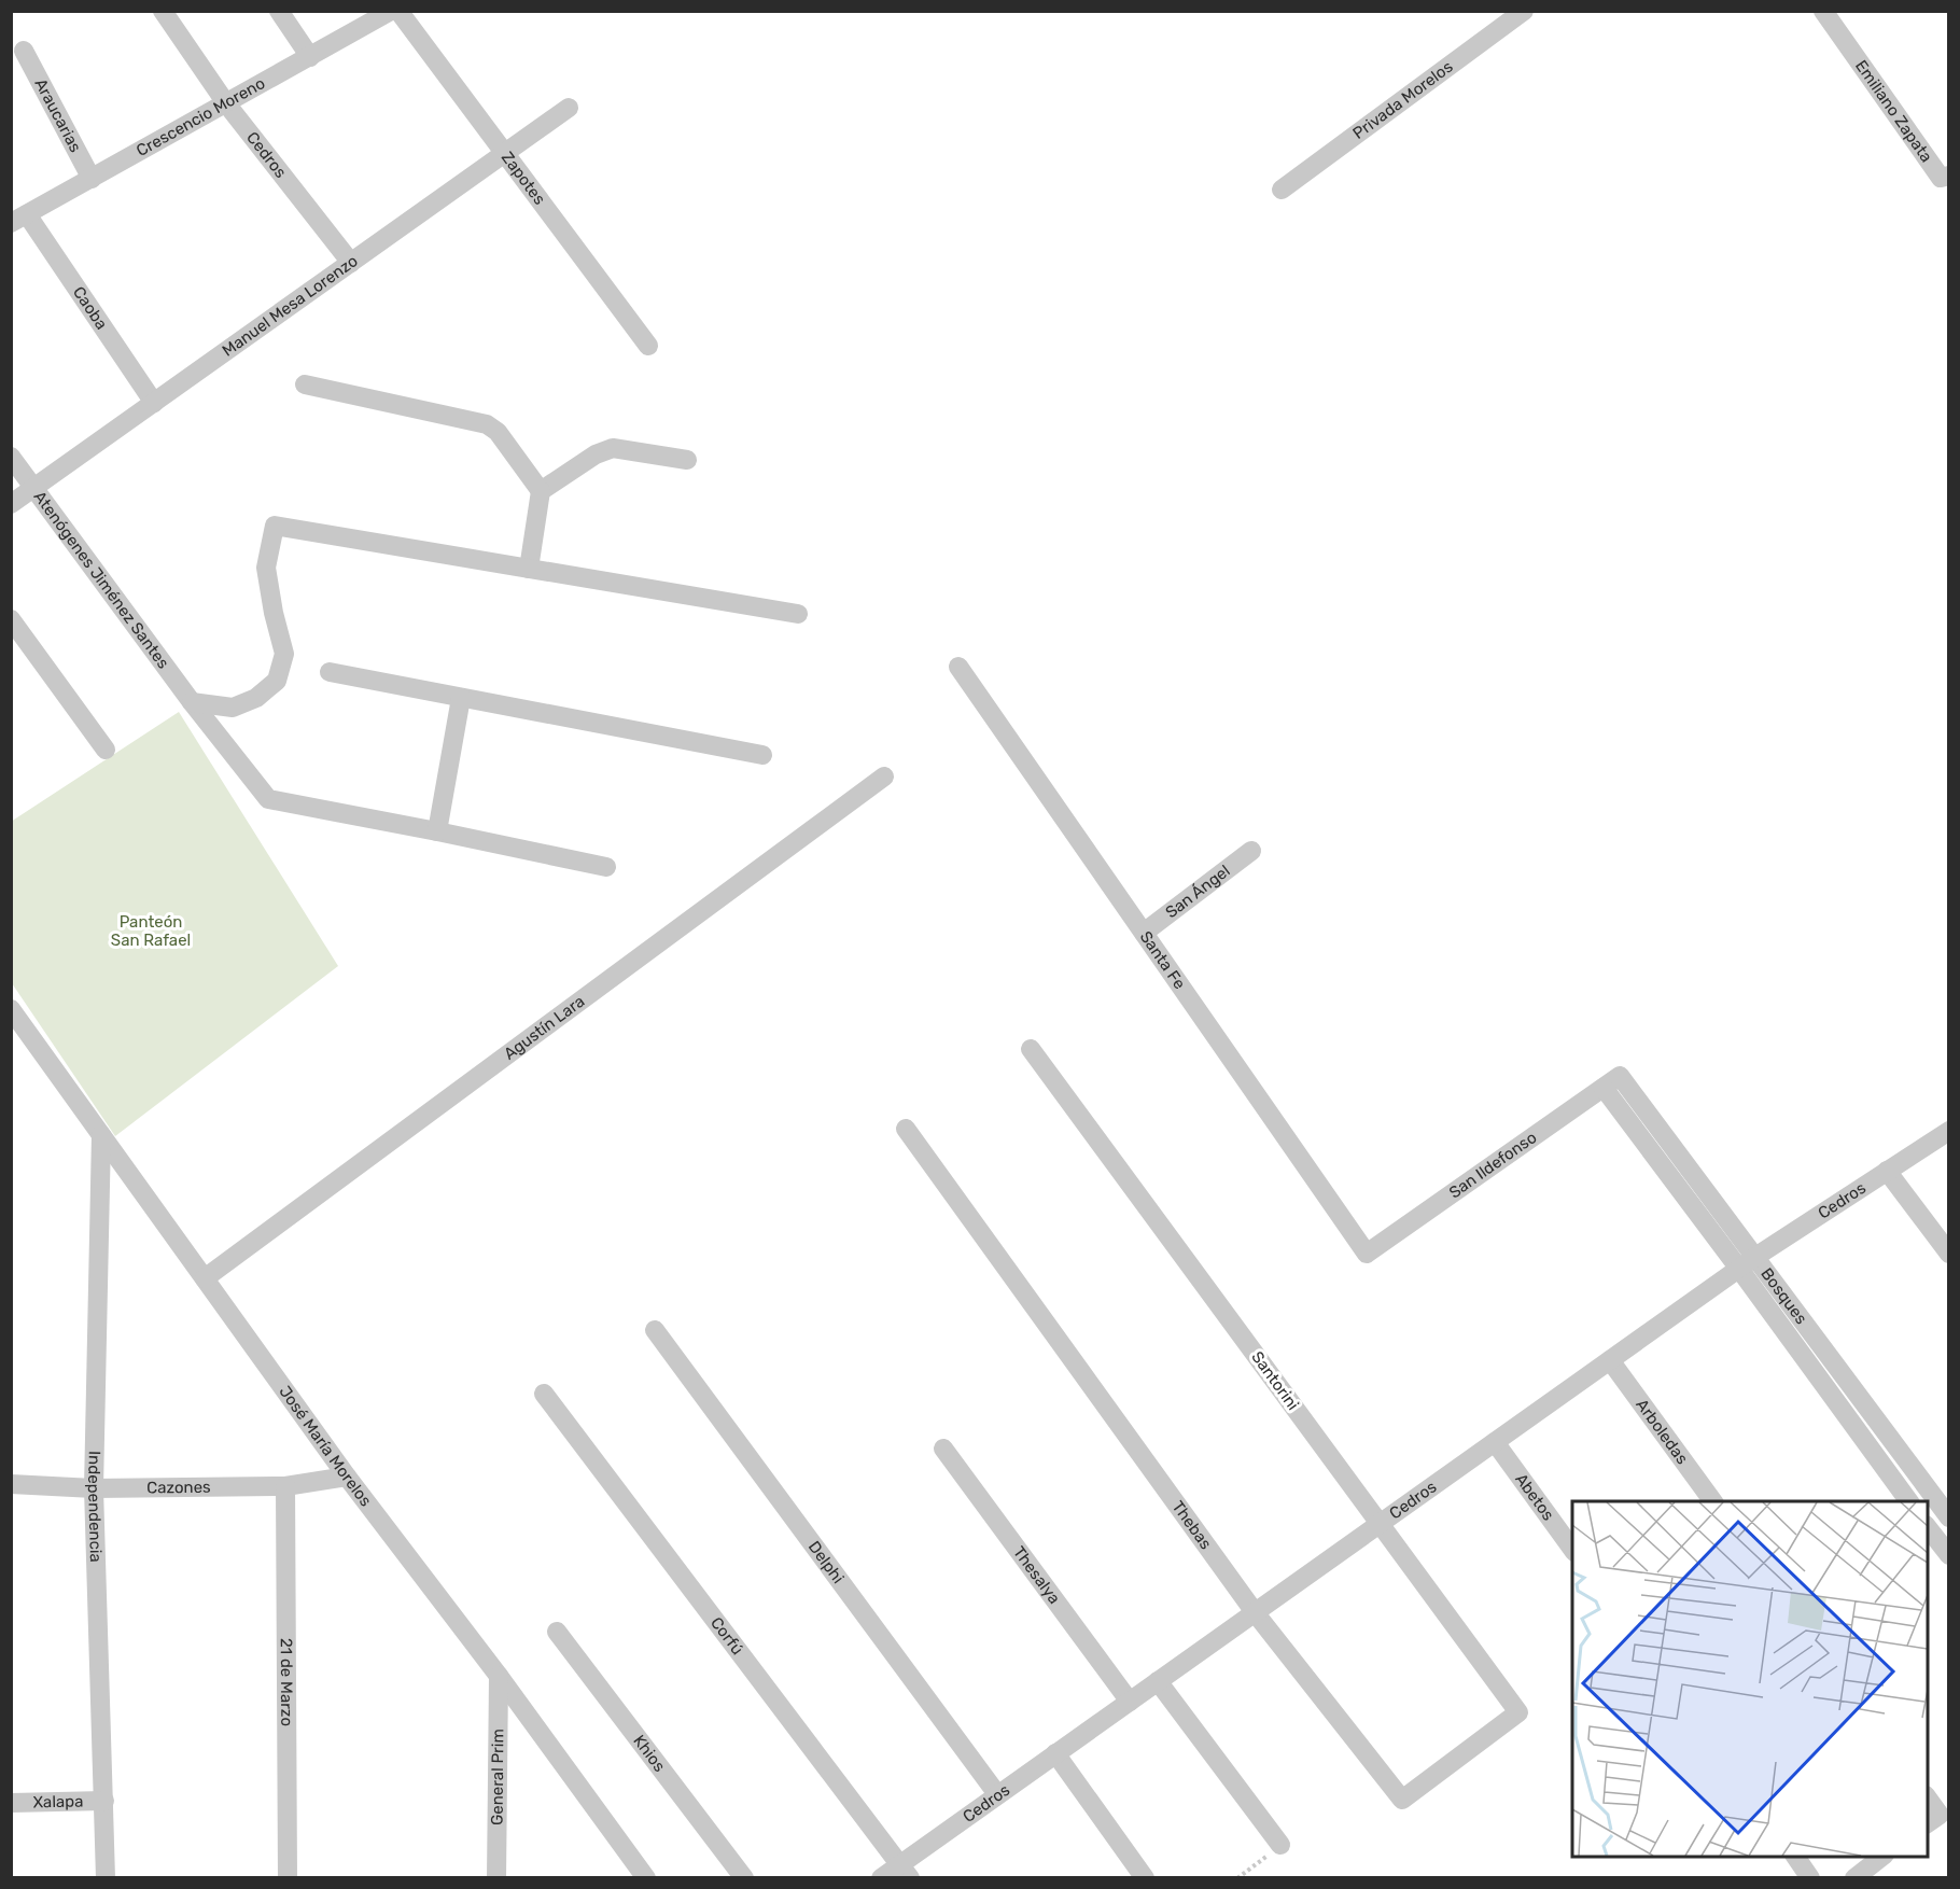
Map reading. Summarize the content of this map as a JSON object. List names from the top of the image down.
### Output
{
  "streets": {
    "street": [
      "Privada Morelos",
      "Emiliano Zapata",
      "Araucarias",
      "Crescencio Moreno",
      "Cedros",
      "Zapotes",
      "Manuel Mesa Lorenzo",
      "Caoba",
      "Atenógenes Jiménez Santes",
      "San Ángel",
      "Santa Fe",
      "Agustín Lara",
      "San Ildefonso",
      "Bosques",
      "Santorini",
      "Arboledas",
      "José María Morelos",
      "Cazones",
      "Abetos",
      "Independencia",
      "Thebas",
      "Delphi",
      "Thesalya",
      "Corfú",
      "21 de Marzo",
      "Khios",
      "General Prim",
      "Xalapa"
    ]
  },
  "crossings": [
    ["Araucarias", "Crescencio Moreno"],
    ["Crescencio Moreno", "Cedros"],
    ["Crescencio Moreno", "Caoba"],
    ["Cedros", "Manuel Mesa Lorenzo"],
    ["Cedros", "Bosques"],
    ["Cedros", "Santorini"],
    ["Cedros", "Arboledas"],
    ["Cedros", "Abetos"],
    ["Cedros", "Thebas"],
    ["Cedros", "Delphi"],
    ["Cedros", "Thesalya"],
    ["Cedros", "Corfú"],
    ["Zapotes", "Manuel Mesa Lorenzo"],
    ["Manuel Mesa Lorenzo", "Caoba"],
    ["Manuel Mesa Lorenzo", "Atenógenes Jiménez Santes"],
    ["San Ángel", "Santa Fe"],
    ["Santa Fe", "San Ildefonso"],
    ["Agustín Lara", "José María Morelos"],
    ["San Ildefonso", "Bosques"],
    ["Santorini", "Thebas"],
    ["José María Morelos", "Cazones"],
    ["José María Morelos", "Independencia"],
    ["José María Morelos", "General Prim"],
    ["Cazones", "Independencia"],
    ["Cazones", "21 de Marzo"],
    ["Independencia", "Xalapa"]
  ],
  "parks": ["Panteón San Rafael"]
}
